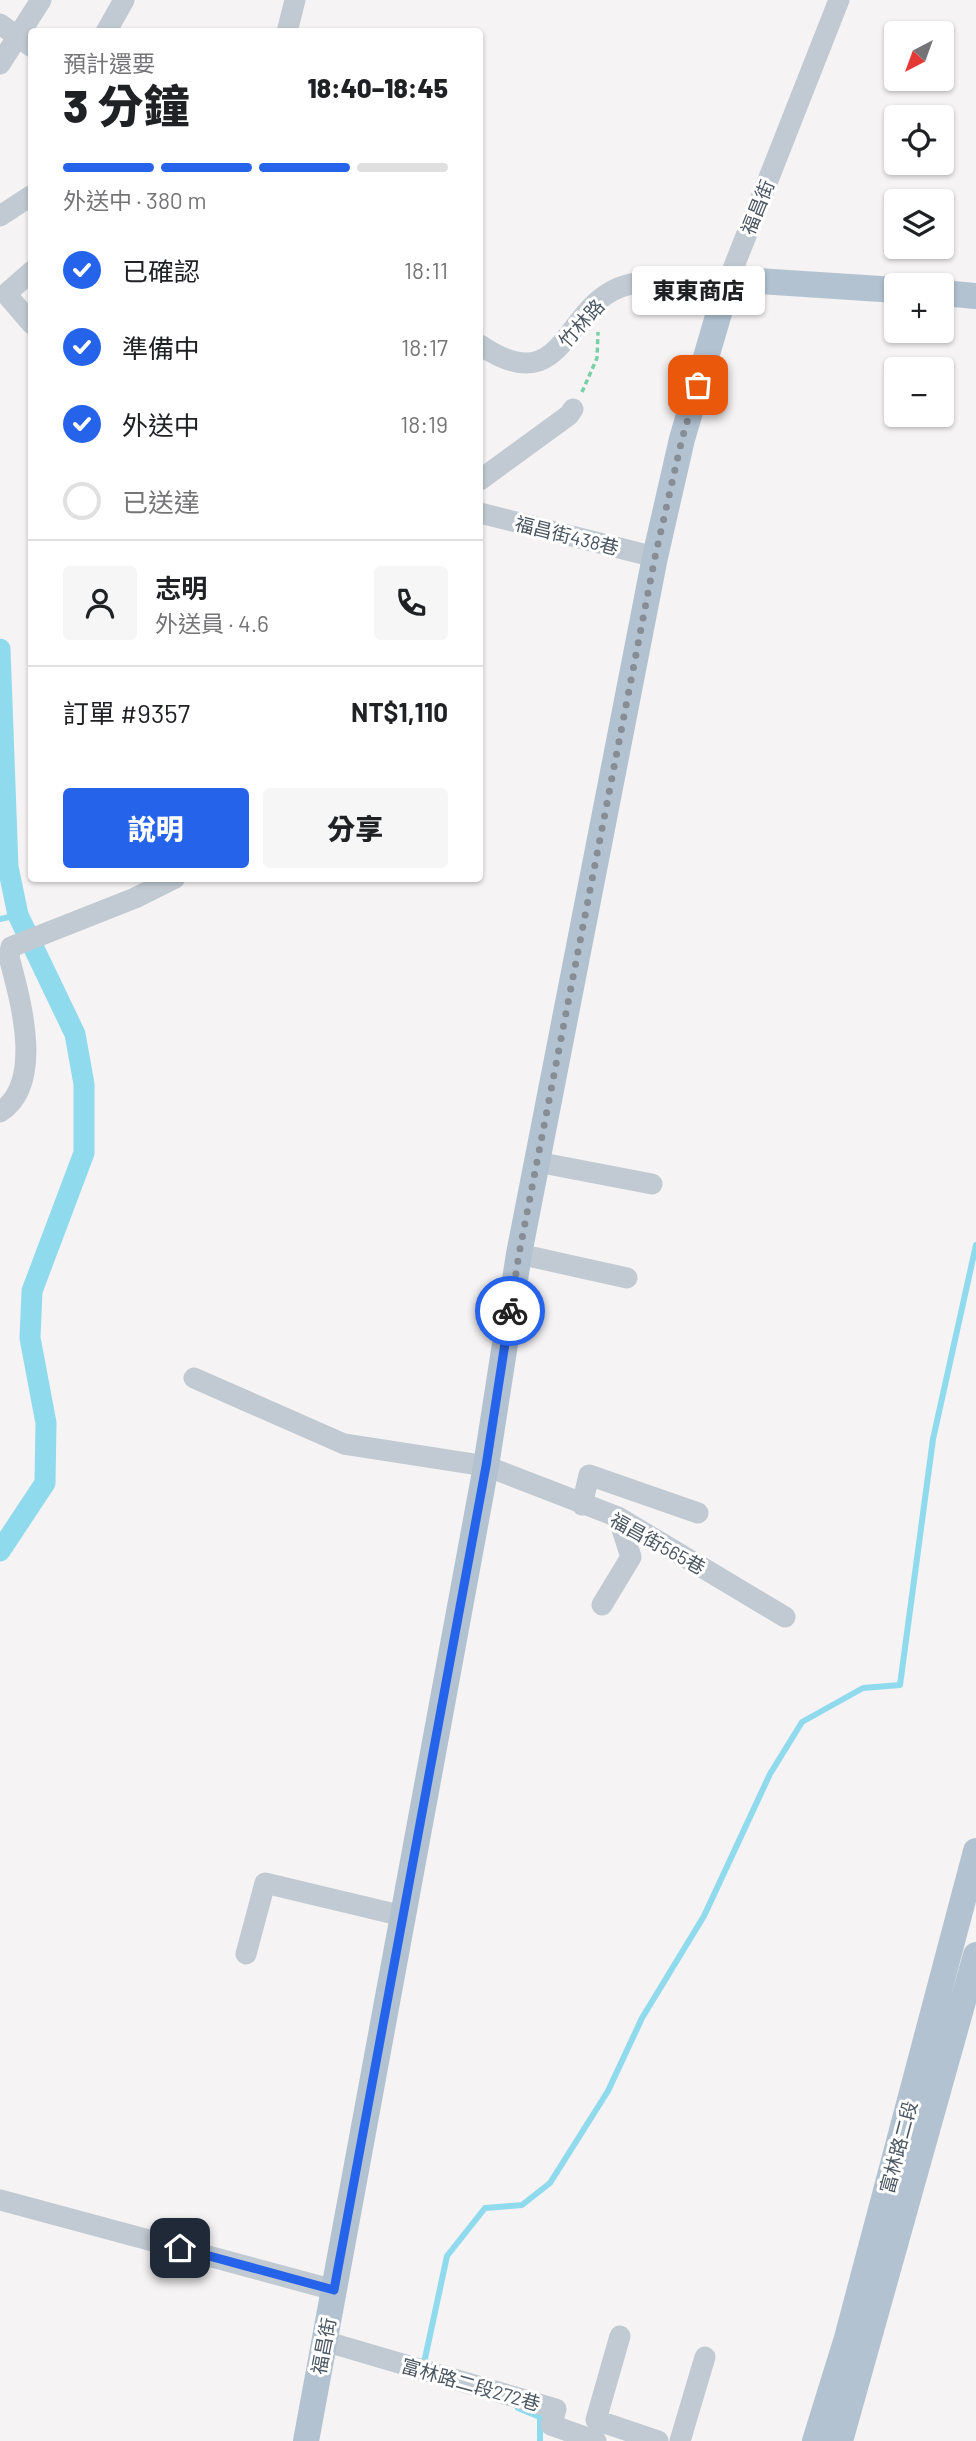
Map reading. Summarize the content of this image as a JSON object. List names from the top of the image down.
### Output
{
  "streets": {
    "main road": ["福昌街", "竹林路", "富林路二段"],
    "street": ["福昌街438巷", "福昌街565巷", "富林路二段272巷"]
  },
  "crossings": [
    ["福昌街", "竹林路"],
    ["福昌街", "福昌街438巷"],
    ["福昌街", "福昌街565巷"],
    ["福昌街", "富林路二段272巷"]
  ],
  "places": ["東東商店"],
  "north": "bottom left",
  "page": {
    "map_buttons": ["+", "−"],
    "heading": ["3 分鐘", "預計還要", "18:40–18:45"],
    "panel": [
      "志明",
      "外送員 · 4.6",
      "訂單 #9357",
      "NT$1,110"
    ],
    "bar": "外送中 · 380 m",
    "list": [
      ["已確認", "18:11"],
      ["準備中", "18:17"],
      ["外送中", "18:19"],
      "已送達"
    ],
    "bubble": "東東商店",
    "buttons": ["說明", "分享"]
  }
}
